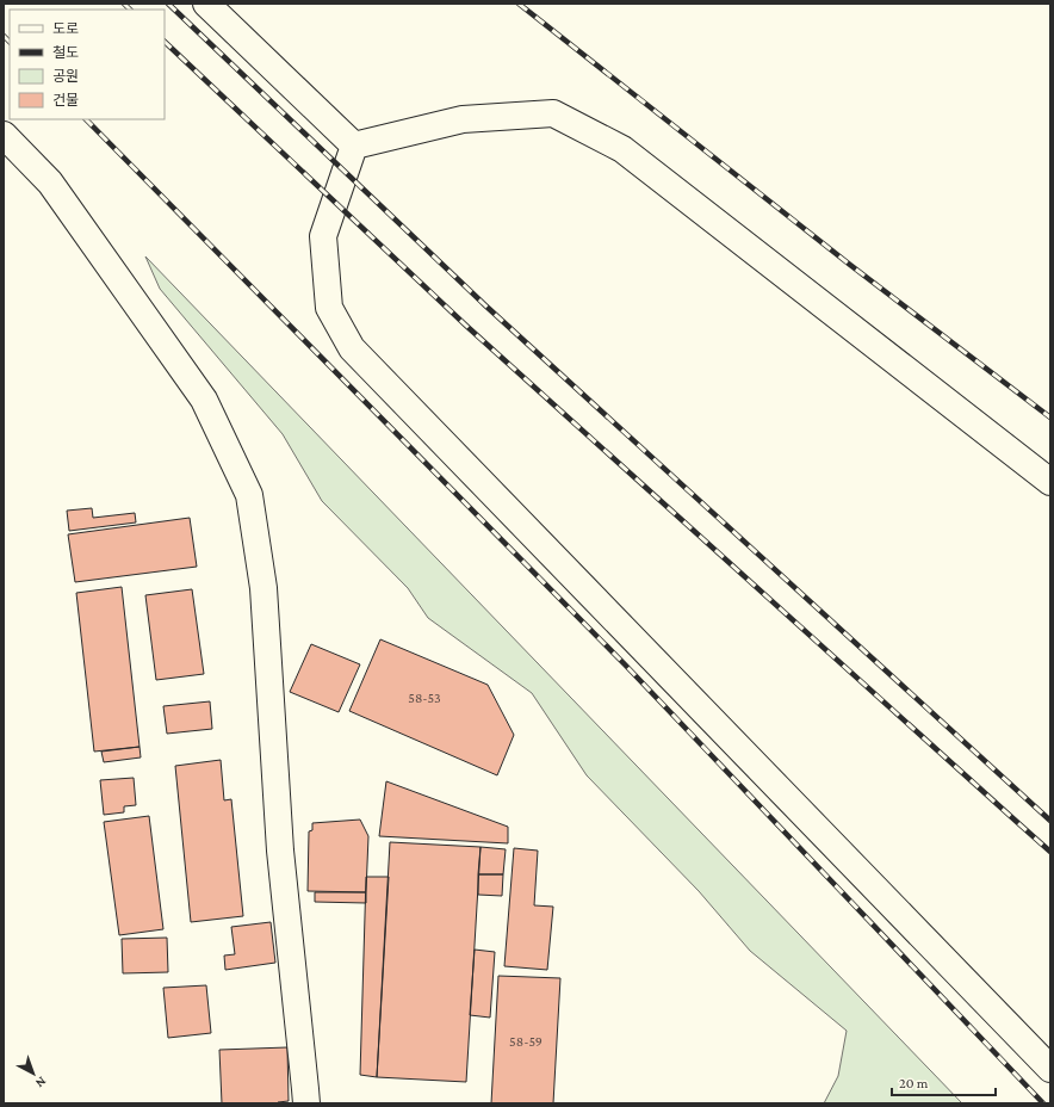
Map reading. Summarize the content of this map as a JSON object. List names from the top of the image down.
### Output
{
  "house_numbers": ["58-53", "58-59"],
  "legend": [
    "도로",
    "철도",
    "공원",
    "건물"
  ],
  "scale_bar": "20 m",
  "north": "bottom right"
}
